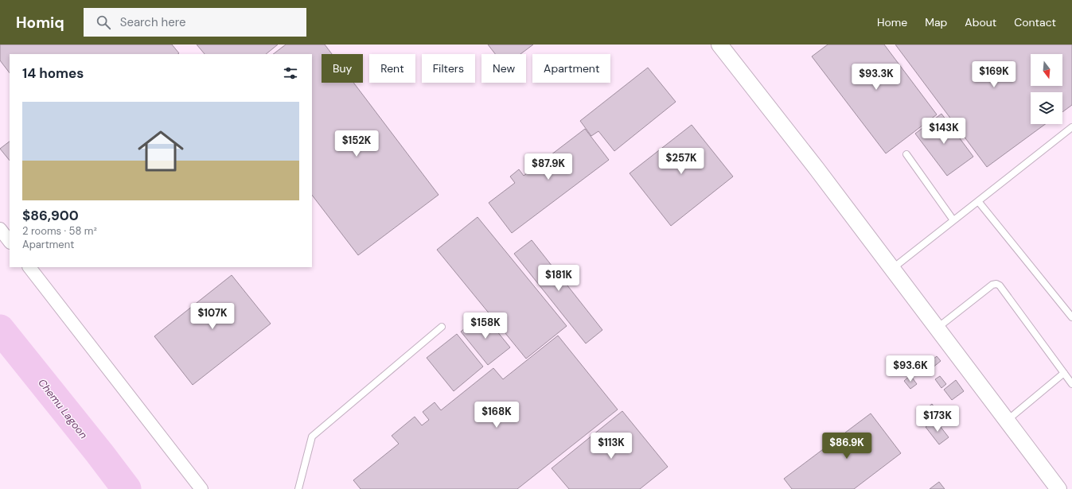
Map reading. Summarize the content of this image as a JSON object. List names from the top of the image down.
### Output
{
  "water": ["Chemu Lagoon"],
  "north": "bottom",
  "page": {
    "header": "Homiq",
    "search": "Search here",
    "nav": [
      "Home",
      "Map",
      "About",
      "Contact"
    ],
    "chip": [
      "Buy",
      "Rent",
      "Filters",
      "New",
      "Apartment"
    ],
    "heading": "14 homes",
    "price": [
      "$169K",
      "$93.3K",
      "$143K",
      "$152K",
      "$257K",
      "$87.9K",
      "$181K",
      "$107K",
      "$158K",
      "$93.6K",
      "$168K",
      "$173K",
      "$113K",
      "$86.9K"
    ],
    "list": [
      {
        "name": "$86,900",
        "note": "2 rooms · 58 m² · Apartment"
      }
    ]
  }
}
